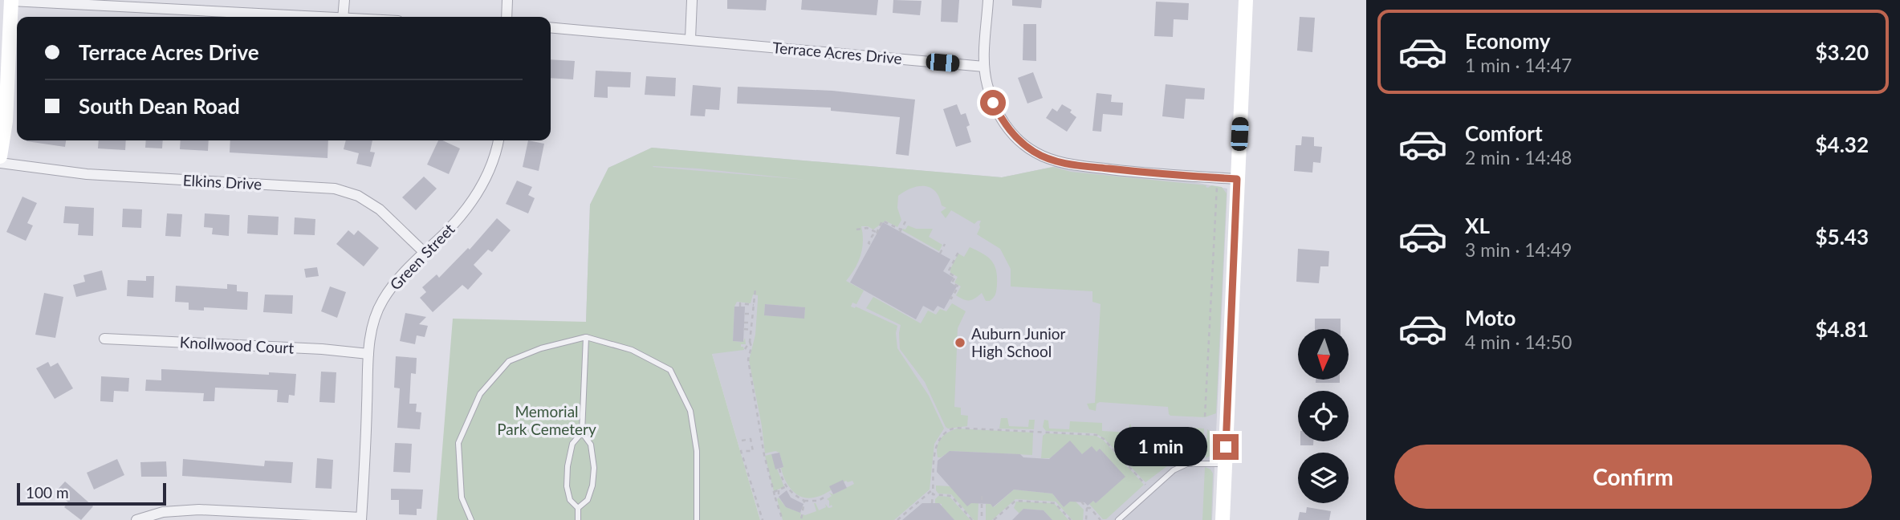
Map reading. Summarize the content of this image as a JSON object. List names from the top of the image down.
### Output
{
  "streets": {
    "street": [
      "Terrace Acres Drive",
      "Elkins Drive",
      "Green Street",
      "Knollwood Court"
    ]
  },
  "crossings": [
    ["Elkins Drive", "Green Street"],
    ["Green Street", "Knollwood Court"]
  ],
  "parks": ["Memorial Park Cemetery"],
  "places": ["Auburn Junior High School"],
  "scale_bar": "100 m",
  "north": "bottom",
  "page": {
    "list": [
      {
        "name": "Economy",
        "note": "1 min · 14:47",
        "value": "$3.20"
      },
      {
        "name": "Comfort",
        "note": "2 min · 14:48",
        "value": "$4.32"
      },
      {
        "name": "XL",
        "note": "3 min · 14:49",
        "value": "$5.43"
      },
      {
        "name": "Moto",
        "note": "4 min · 14:50",
        "value": "$4.81"
      }
    ],
    "banner": ["Terrace Acres Drive", "South Dean Road"],
    "bubble": "1 min",
    "buttons": "Confirm",
    "scale": "100 m"
  }
}
